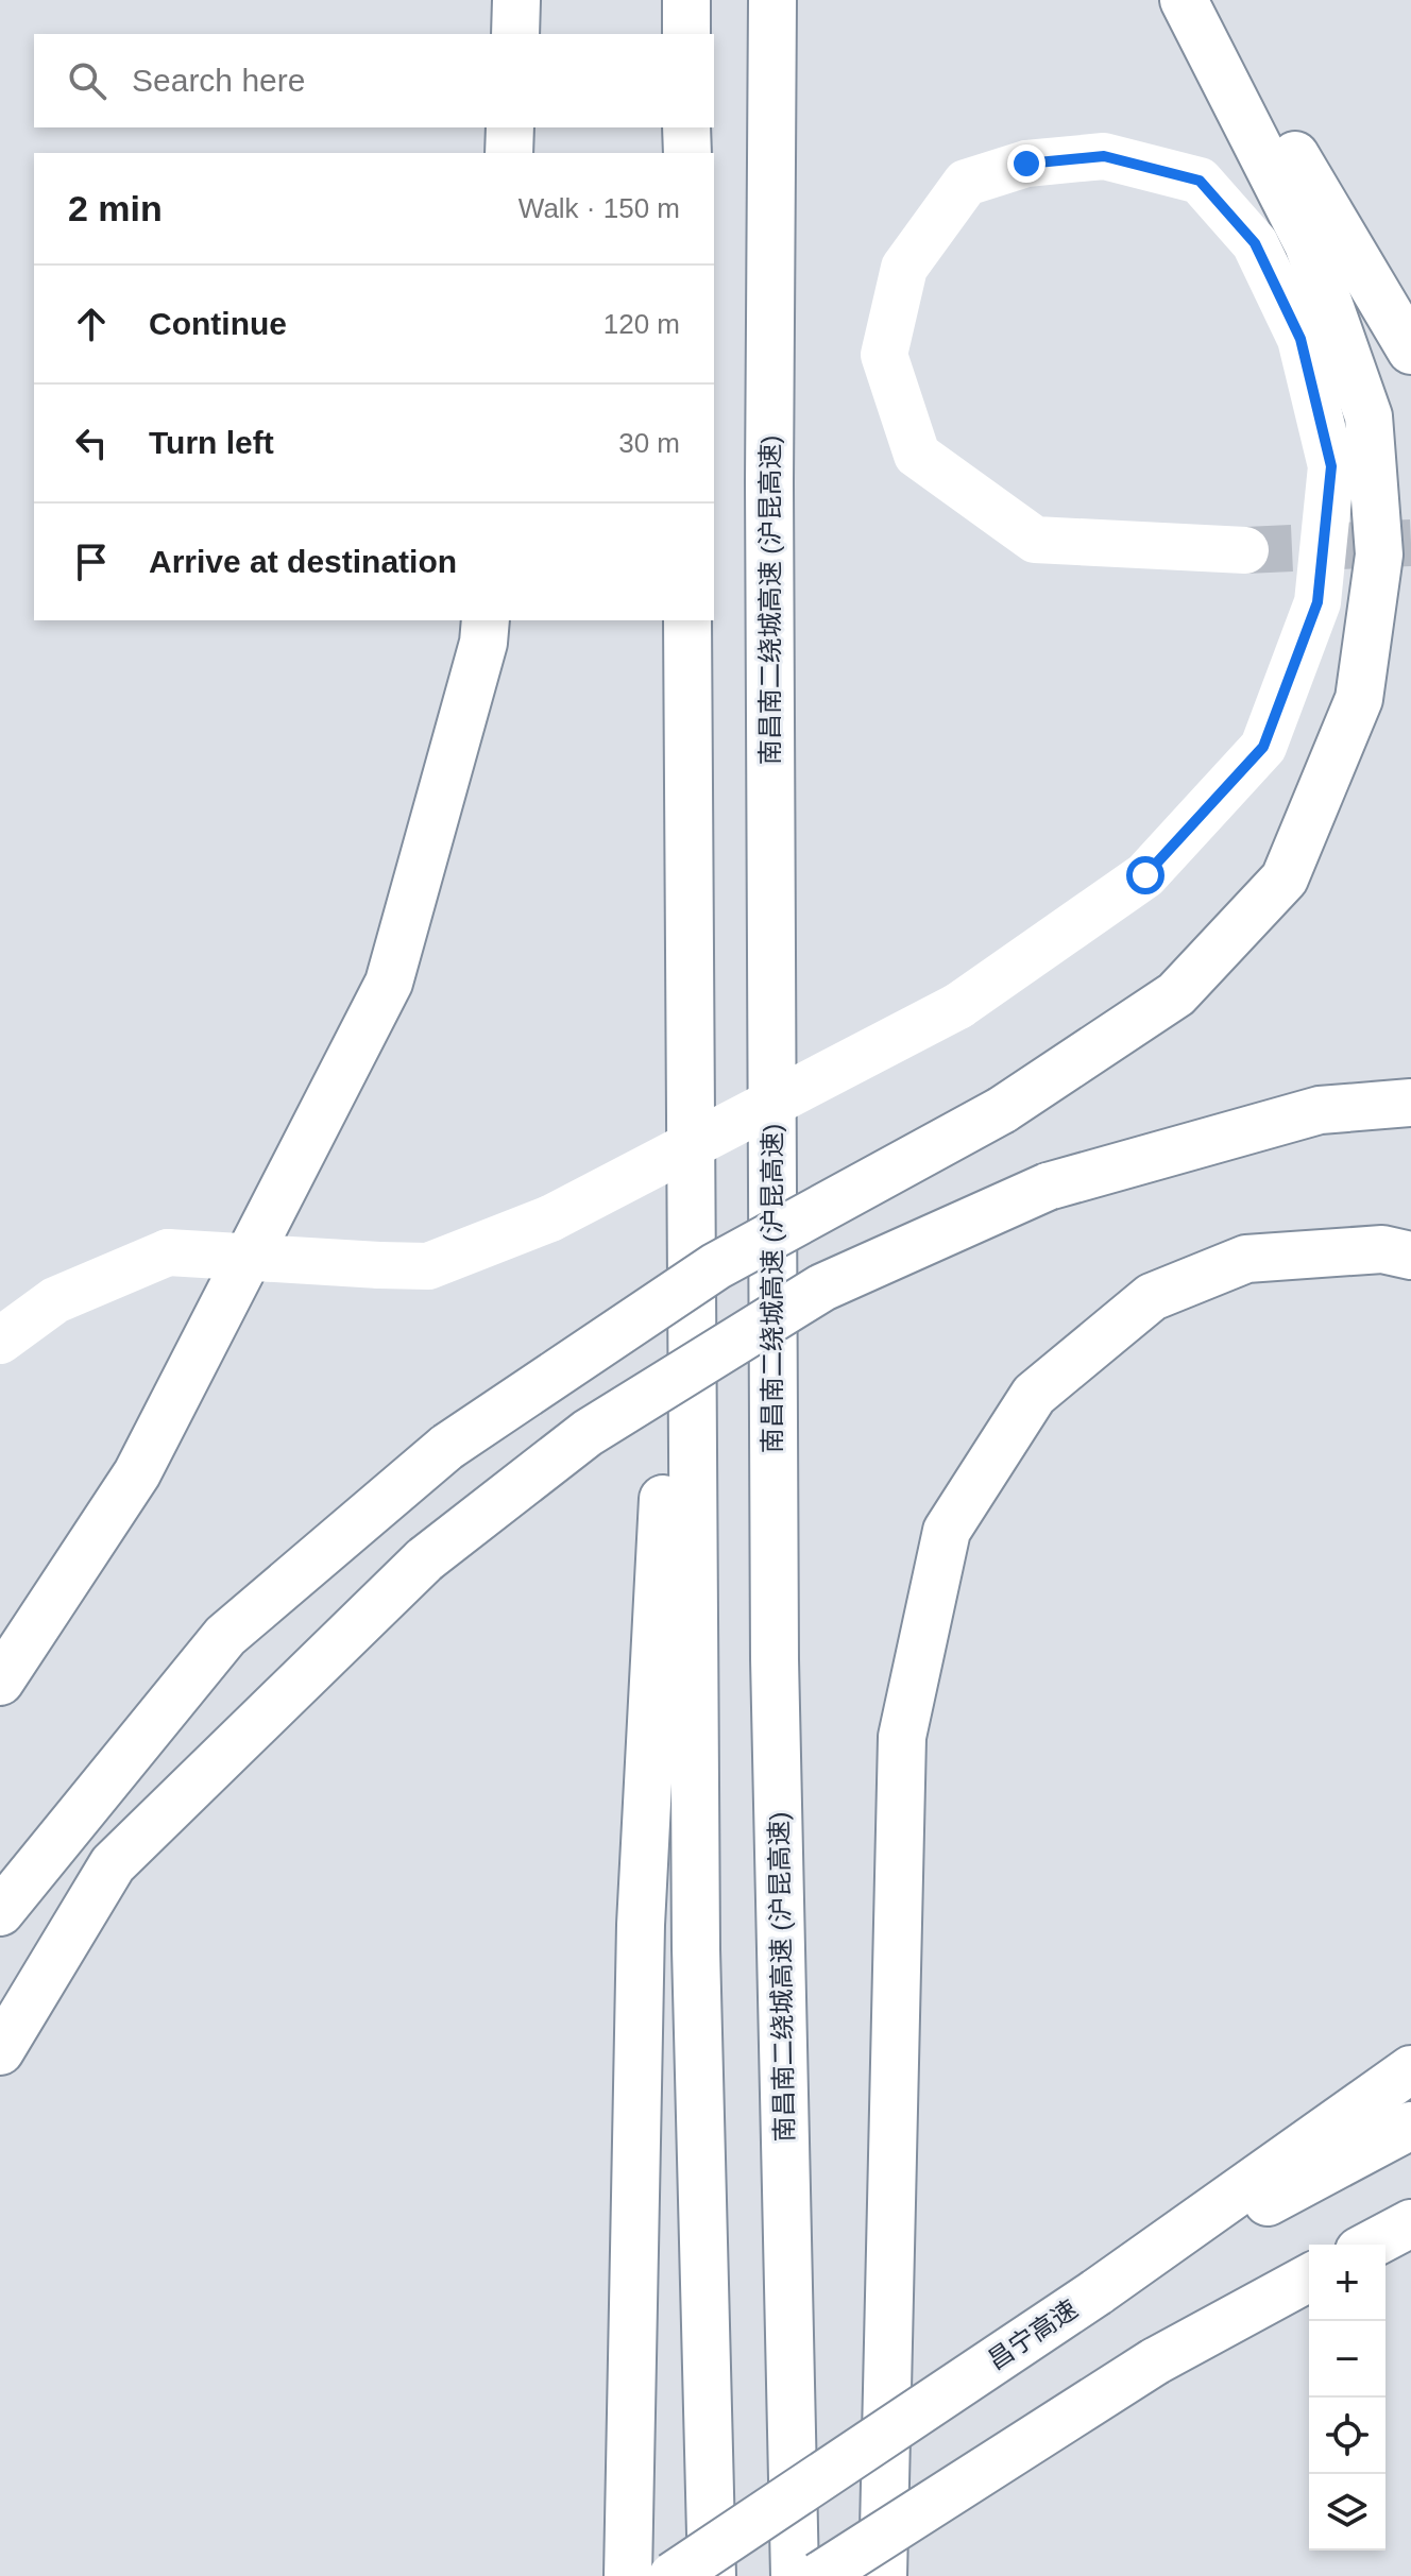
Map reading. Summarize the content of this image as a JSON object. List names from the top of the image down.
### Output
{
  "streets": {
    "main road": ["南昌南二绕城高速 (沪昆高速)", "昌宁高速"]
  },
  "page": {
    "search": "Search here",
    "heading": ["2 min", "Walk · 150 m"],
    "list": [
      ["Continue", "120 m"],
      ["Turn left", "30 m"],
      "Arrive at destination"
    ],
    "map_buttons": ["+", "−"]
  }
}
